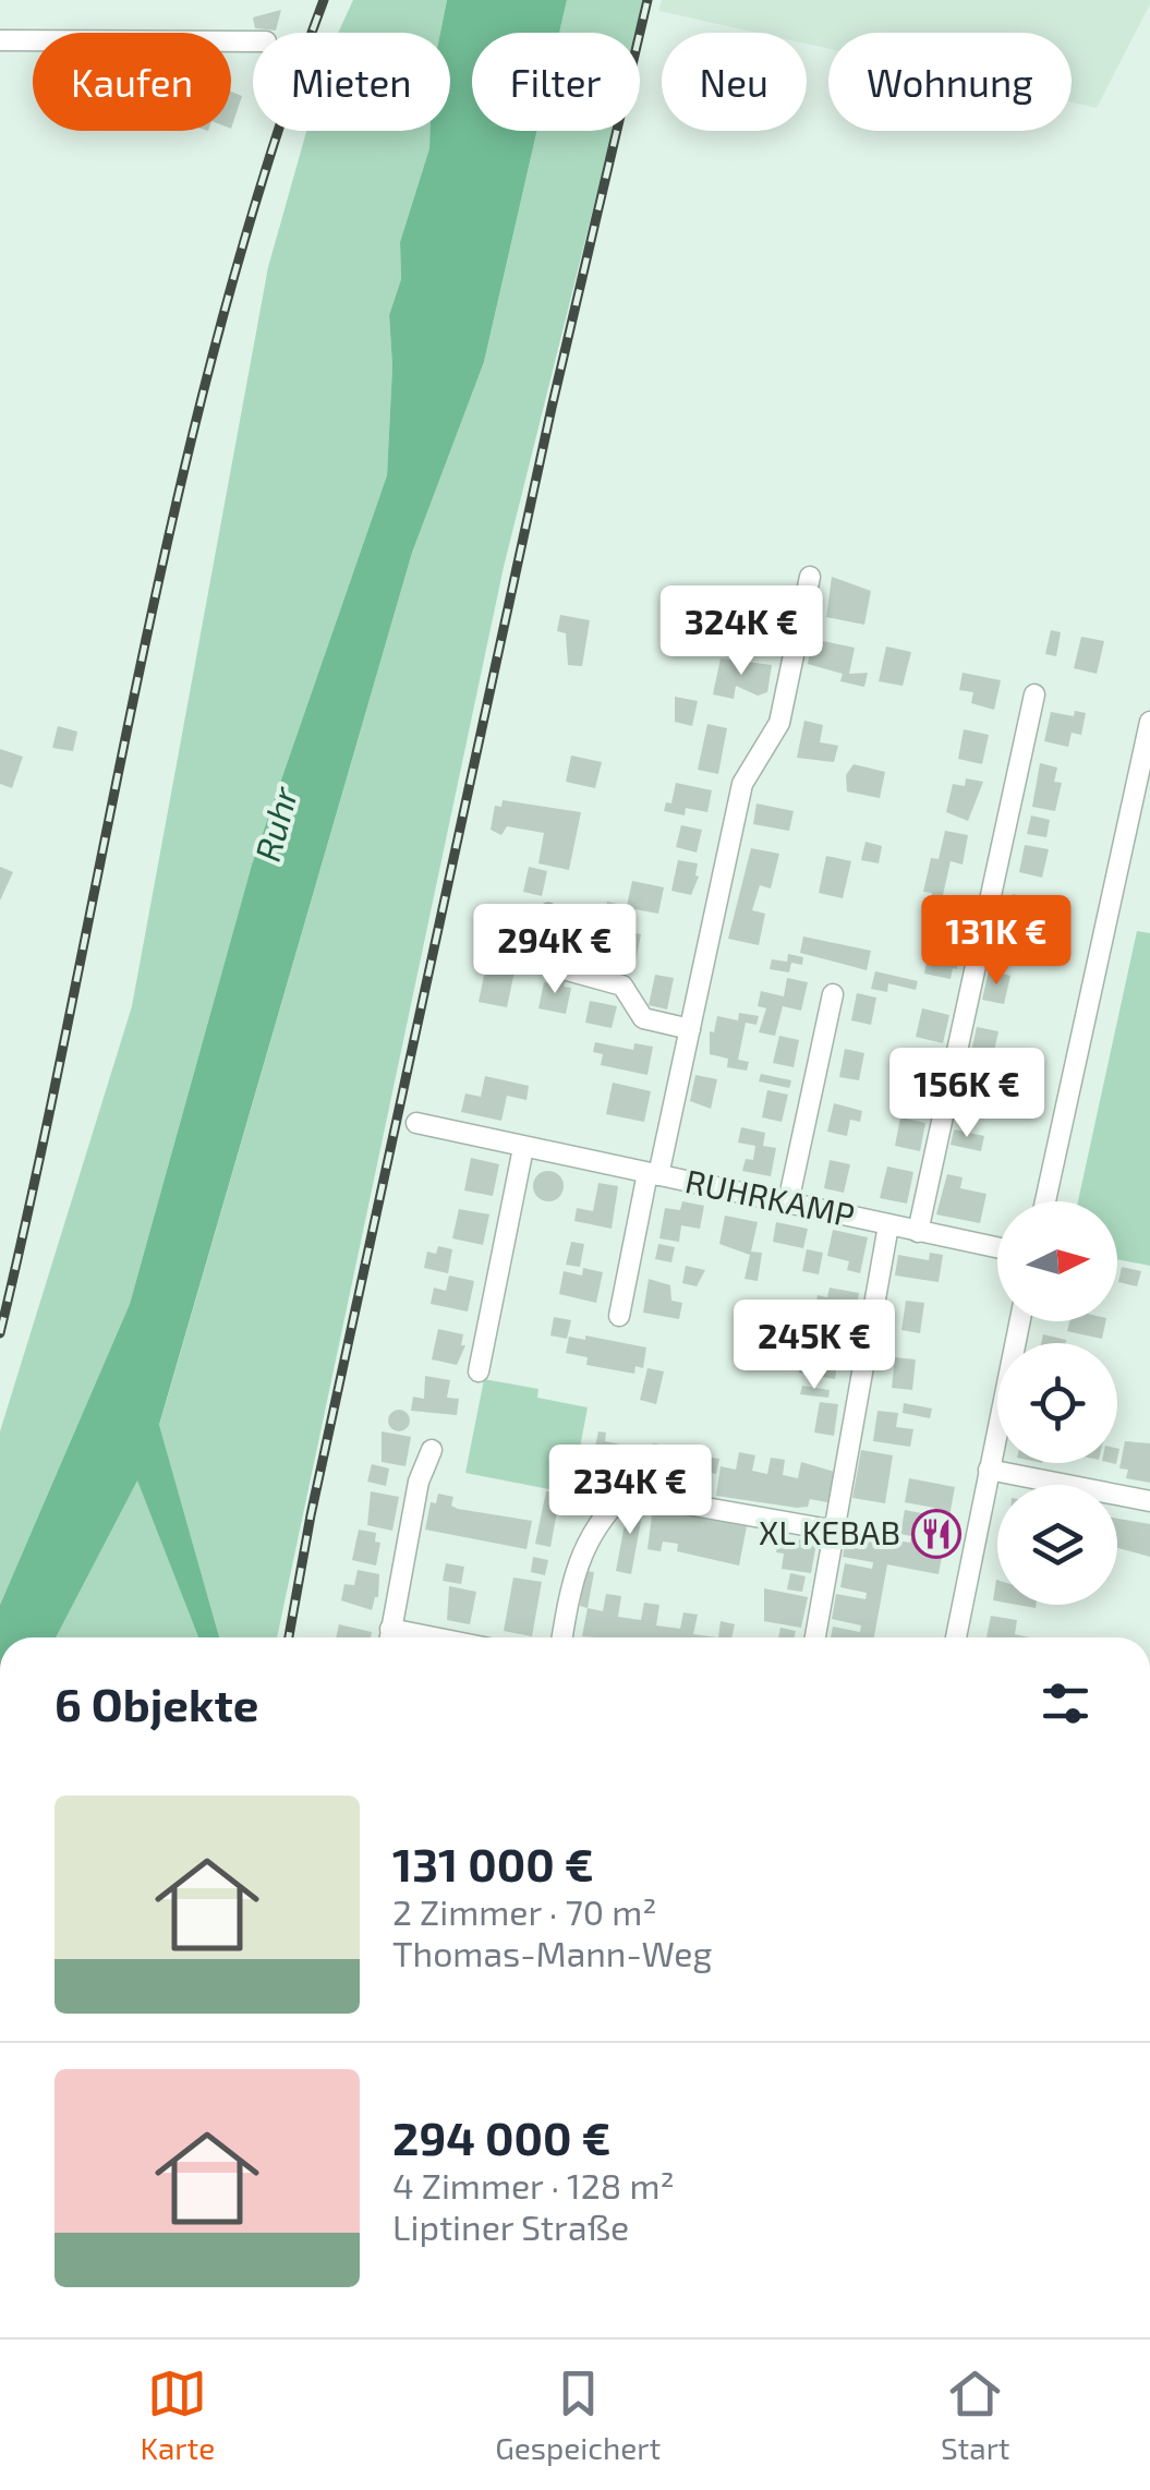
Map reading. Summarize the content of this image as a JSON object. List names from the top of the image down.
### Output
{
  "streets": {
    "street": ["RUHRKAMP"]
  },
  "water": ["Ruhr"],
  "places": {
    "restaurant": ["XL KEBAB"]
  },
  "north": "right",
  "page": {
    "chip": [
      "Kaufen",
      "Mieten",
      "Filter",
      "Neu",
      "Wohnung"
    ],
    "price": [
      "324K €",
      "131K €",
      "294K €",
      "156K €",
      "245K €",
      "234K €"
    ],
    "heading": "6 Objekte",
    "list": [
      {
        "name": "131 000 €",
        "note": "2 Zimmer · 70 m² · Thomas-Mann-Weg"
      },
      {
        "name": "294 000 €",
        "note": "4 Zimmer · 128 m² · Liptiner Straße"
      }
    ],
    "tabs": ["Karte", "Gespeichert", "Start"]
  }
}
